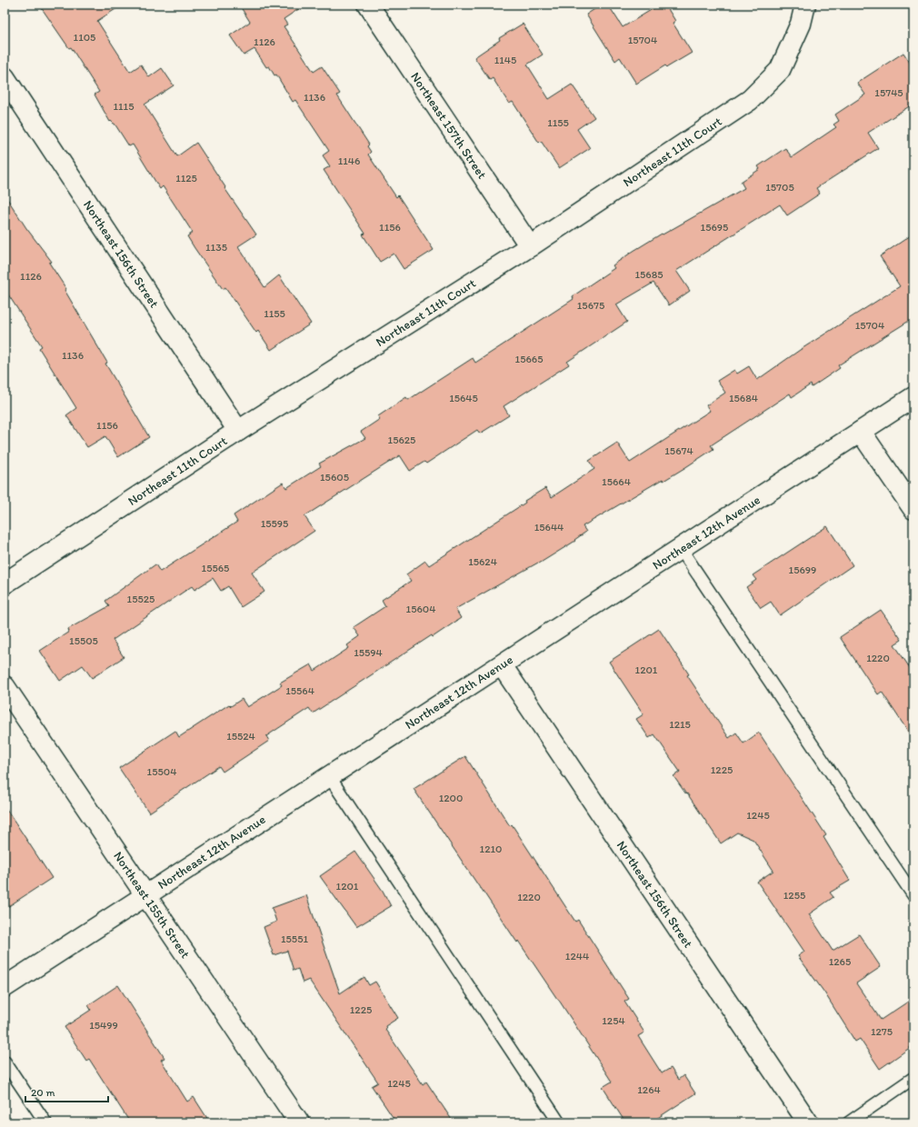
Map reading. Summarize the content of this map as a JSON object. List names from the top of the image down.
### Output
{
  "streets": {
    "street": [
      "Northeast 157th Street",
      "Northeast 11th Court",
      "Northeast 156th Street",
      "Northeast 12th Avenue",
      "Northeast 155th Street"
    ]
  },
  "crossings": [
    ["Northeast 157th Street", "Northeast 11th Court"],
    ["Northeast 11th Court", "Northeast 156th Street"],
    ["Northeast 156th Street", "Northeast 12th Avenue"],
    ["Northeast 12th Avenue", "Northeast 155th Street"]
  ],
  "house_numbers": [
    "1105",
    "15704",
    "1126",
    "1145",
    "15745",
    "1136",
    "1115",
    "1155",
    "1146",
    "1125",
    "15705",
    "1156",
    "15695",
    "1135",
    "15685",
    "1126",
    "15675",
    "1155",
    "15704",
    "1136",
    "15665",
    "15645",
    "15684",
    "1156",
    "15625",
    "15674",
    "15605",
    "15664",
    "15595",
    "15644",
    "15624",
    "15565",
    "15699",
    "15525",
    "15604",
    "15505",
    "15594",
    "1220",
    "1201",
    "15564",
    "1215",
    "15524",
    "1225",
    "15504",
    "1200",
    "1245",
    "1210",
    "1201",
    "1255",
    "1220",
    "15551",
    "1244",
    "1265",
    "1225",
    "1254",
    "15499",
    "1275",
    "1245",
    "1264"
  ],
  "scale_bar": "20 m"
}
